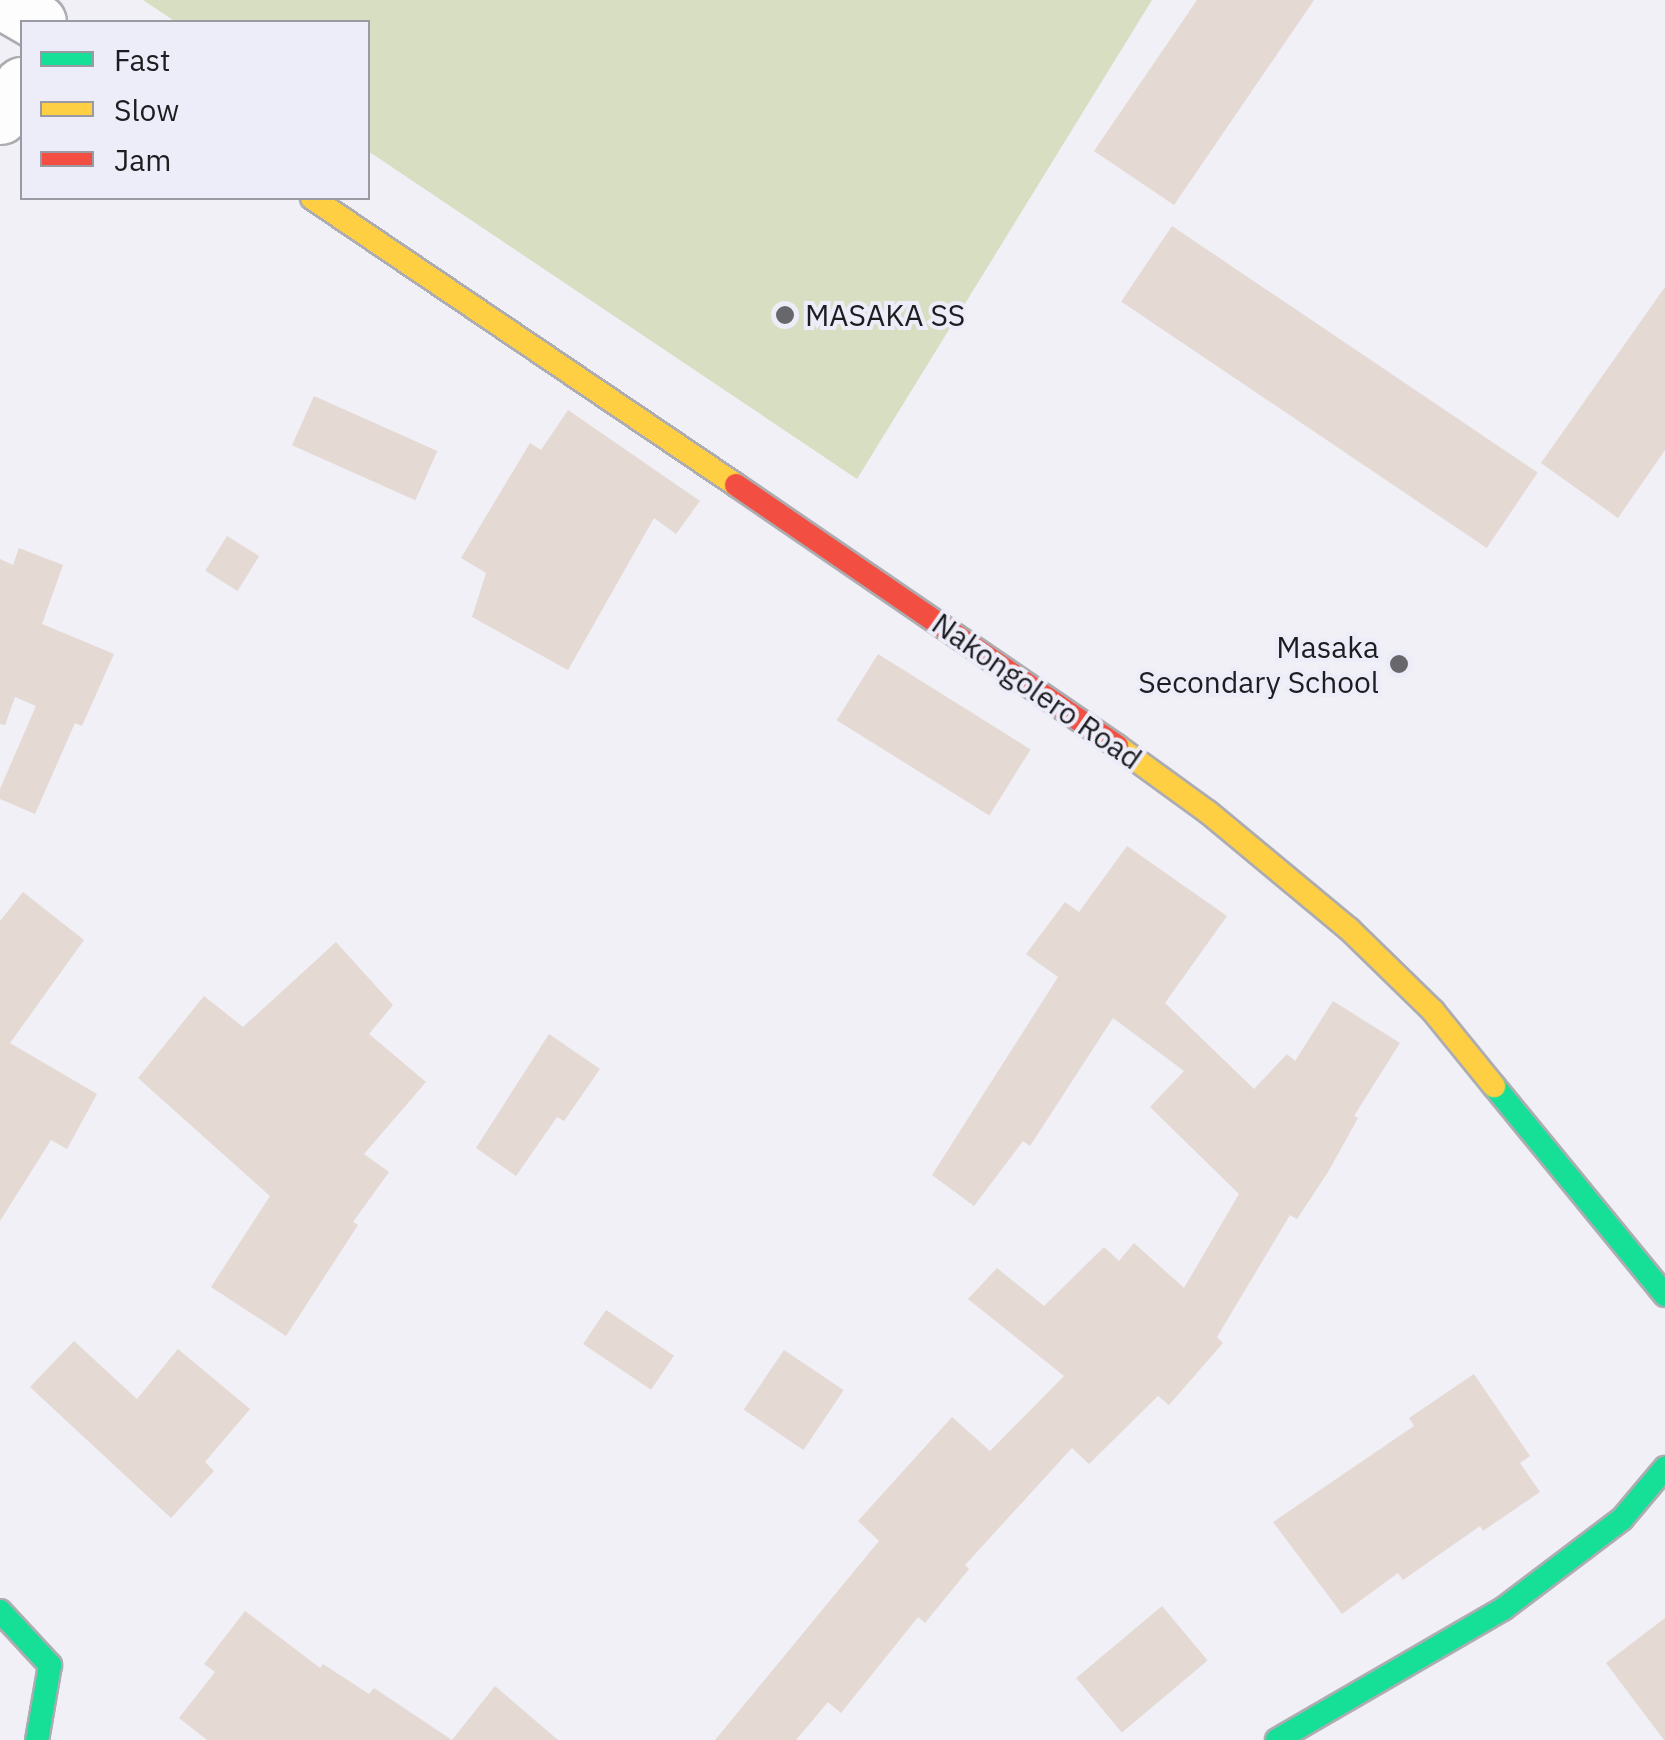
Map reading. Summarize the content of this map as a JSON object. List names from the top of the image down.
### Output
{
  "streets": {
    "street": ["Nakongolero Road"]
  },
  "places": ["MASAKA SS", "Masaka Secondary School"],
  "legend": ["Fast", "Slow", "Jam"]
}
